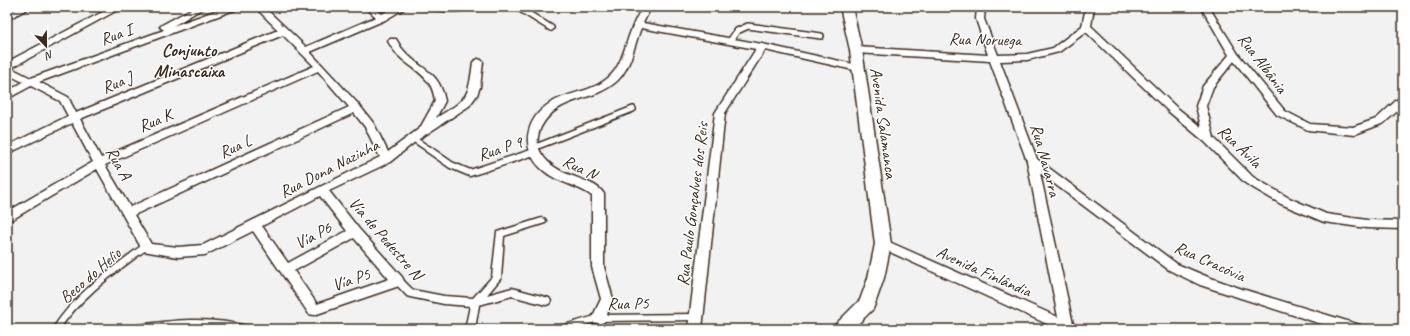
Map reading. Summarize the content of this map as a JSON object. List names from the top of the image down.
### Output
{
  "streets": {
    "street": [
      "Rua I",
      "Rua Noruega",
      "Rua Albânia",
      "Rua J",
      "Rua K",
      "Avenida Salamanca",
      "Rua L",
      "Rua Ávila",
      "Rua Navarra",
      "Rua A",
      "Rua N",
      "Rua Dona Nazinha",
      "Rua Paulo Gonçalves dos Reis",
      "Vía P6",
      "Vía de Pedestre N",
      "Rua Cracóvia",
      "Avenida Finlândia",
      "Vía P5"
    ],
    "lane": ["Rua P 9", "Beco do Helio", "Rua P5"]
  },
  "crossings": [
    ["Rua I", "Rua A"],
    ["Rua Noruega", "Avenida Salamanca"],
    ["Rua Noruega", "Rua Ávila"],
    ["Rua Noruega", "Rua Navarra"],
    ["Rua J", "Rua A"],
    ["Rua K", "Rua A"],
    ["Avenida Salamanca", "Avenida Finlândia"],
    ["Rua L", "Rua A"],
    ["Rua P 9", "Rua N"],
    ["Rua P 9", "Rua Dona Nazinha"],
    ["Rua Navarra", "Rua Cracóvia"],
    ["Rua Navarra", "Avenida Finlândia"],
    ["Rua A", "Rua Dona Nazinha"],
    ["Rua A", "Beco do Helio"],
    ["Rua N", "Rua P5"],
    ["Rua Dona Nazinha", "Vía de Pedestre N"],
    ["Rua Dona Nazinha", "Beco do Helio"],
    ["Rua Paulo Gonçalves dos Reis", "Rua P5"],
    ["Vía P6", "Vía de Pedestre N"],
    ["Vía P6", "Vía P5"],
    ["Vía de Pedestre N", "Vía P5"]
  ],
  "districts": ["Conjunto Minascaixa"],
  "north": "bottom"
}
